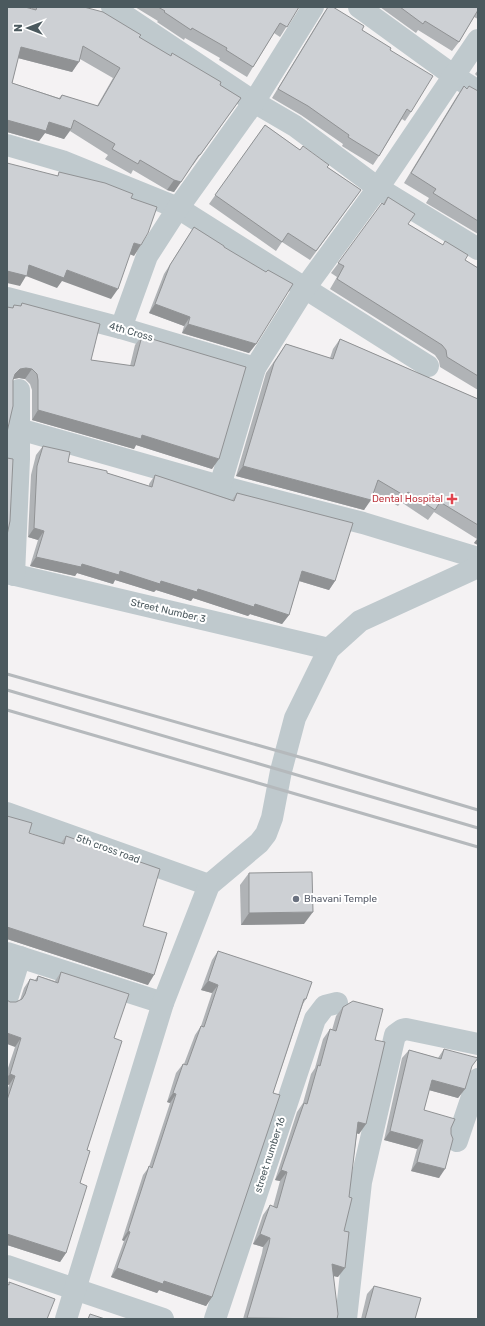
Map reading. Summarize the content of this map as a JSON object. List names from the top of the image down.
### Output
{
  "streets": {
    "street": [
      "4th Cross",
      "Street Number 3",
      "5th cross road",
      "street number 16"
    ]
  },
  "places": {
    "health": ["Dental Hospital"],
    "other": ["Bhavani Temple"]
  },
  "north": "left"
}
